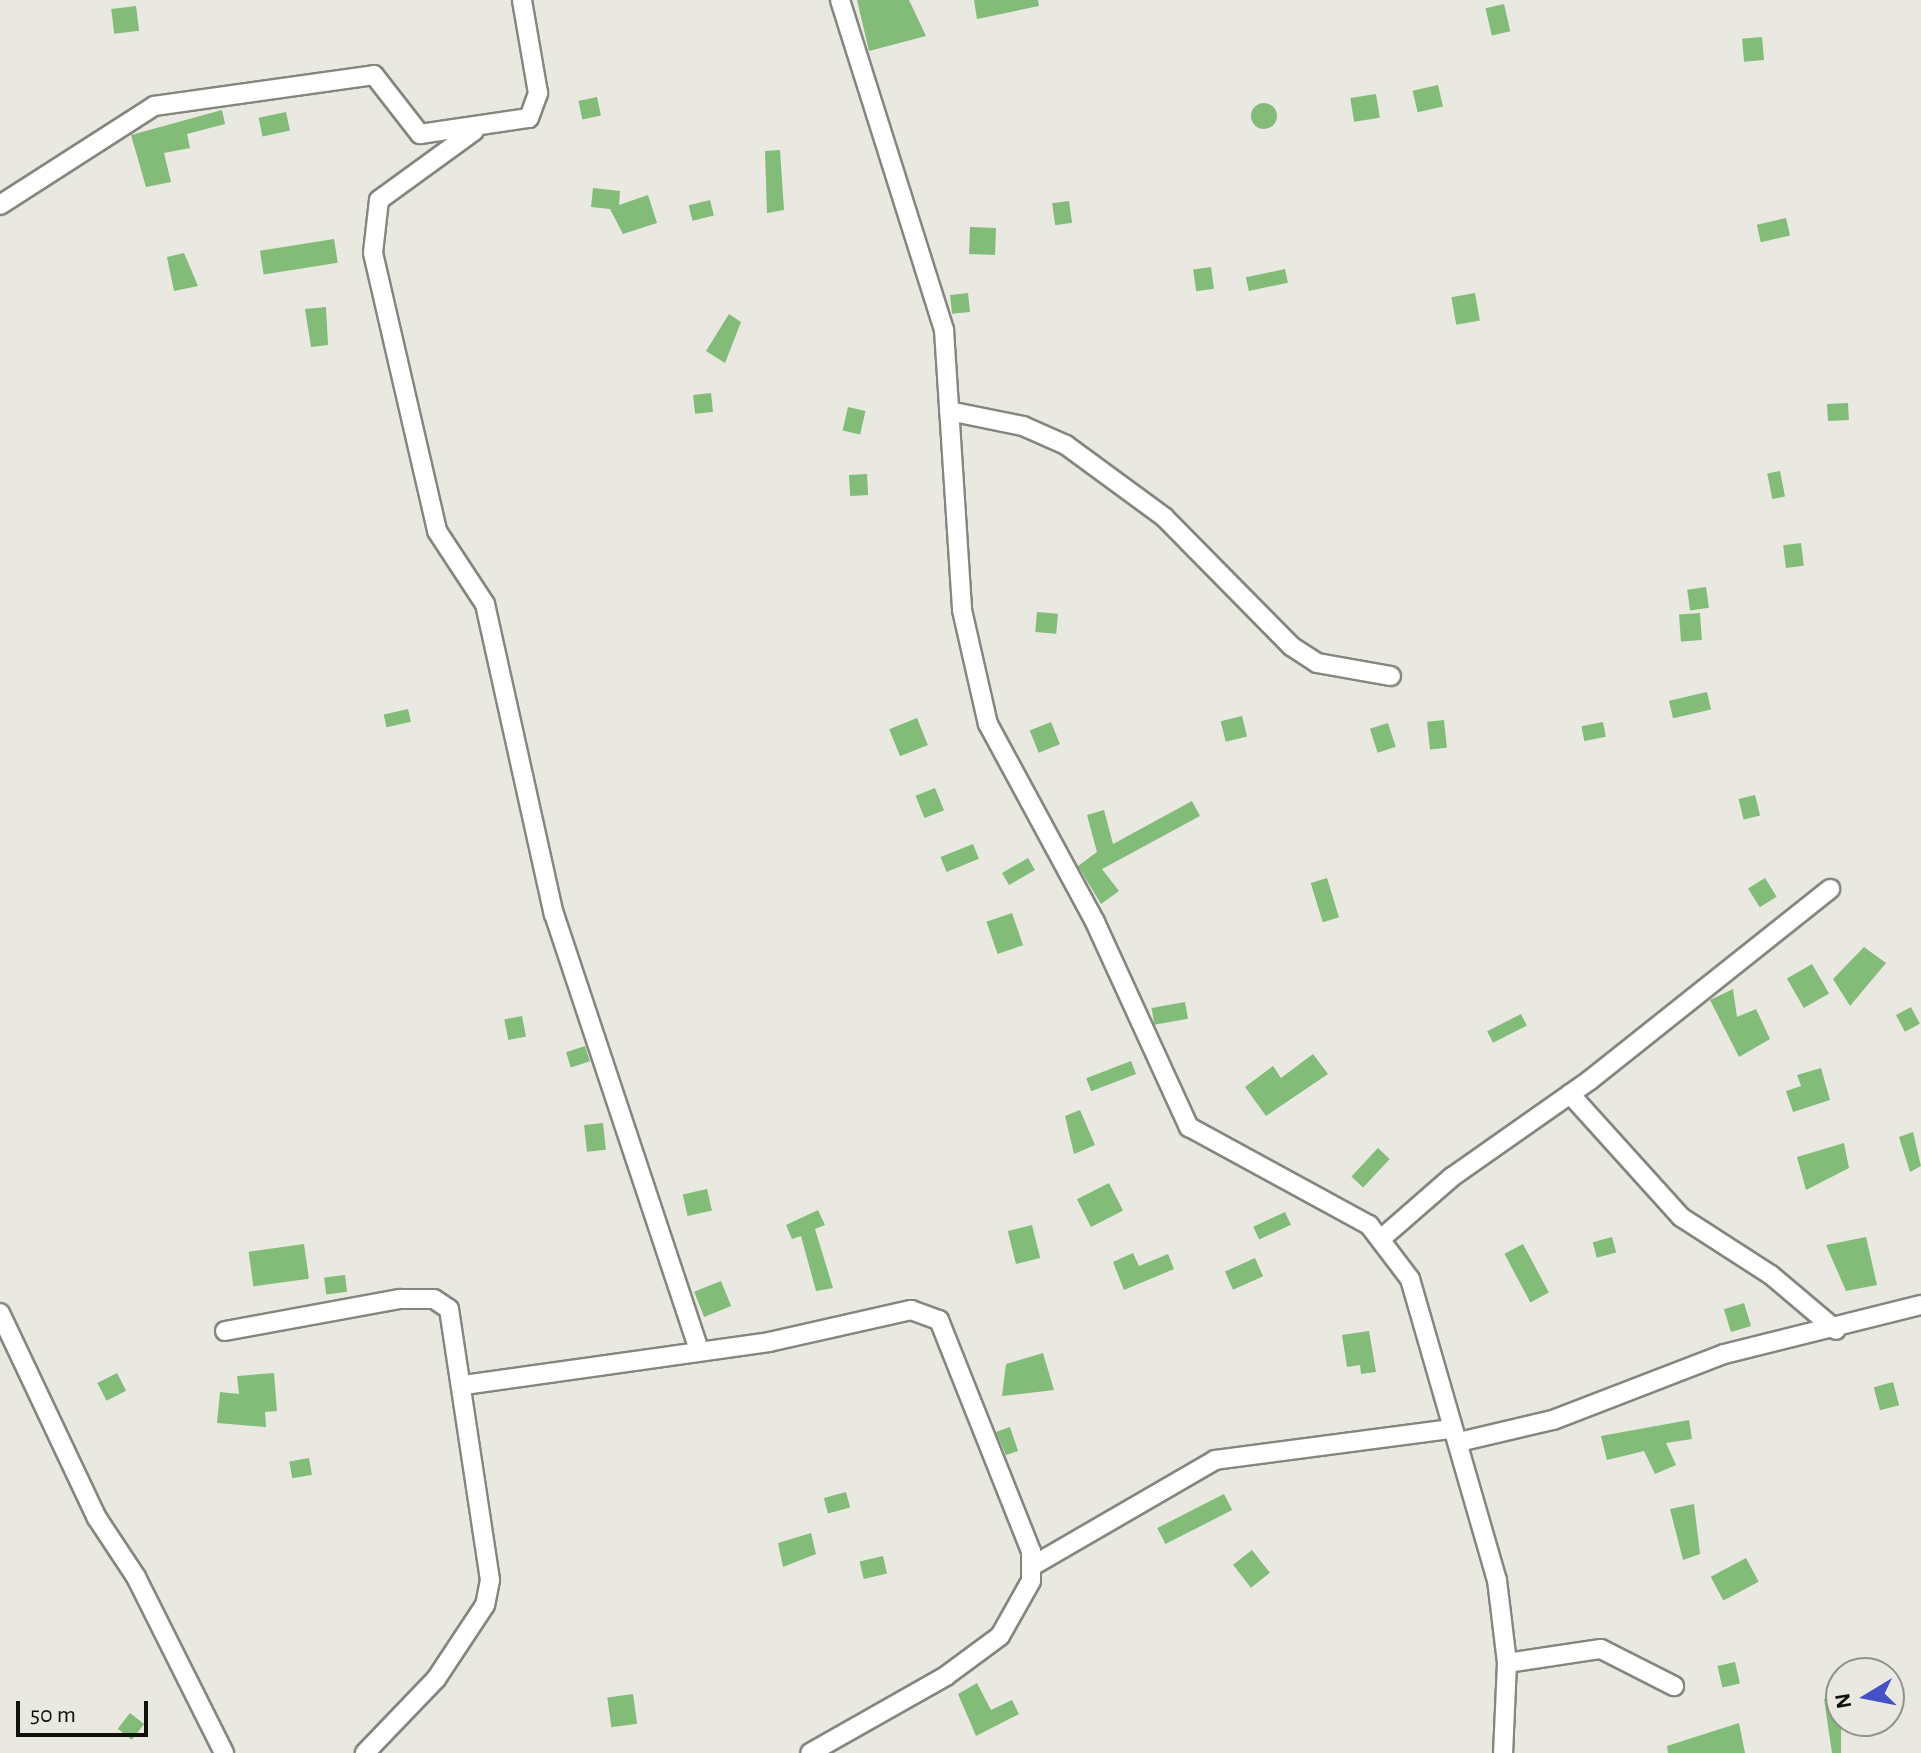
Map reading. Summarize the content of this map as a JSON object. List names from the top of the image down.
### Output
{
  "scale_bar": "50 m",
  "north": "left"
}
